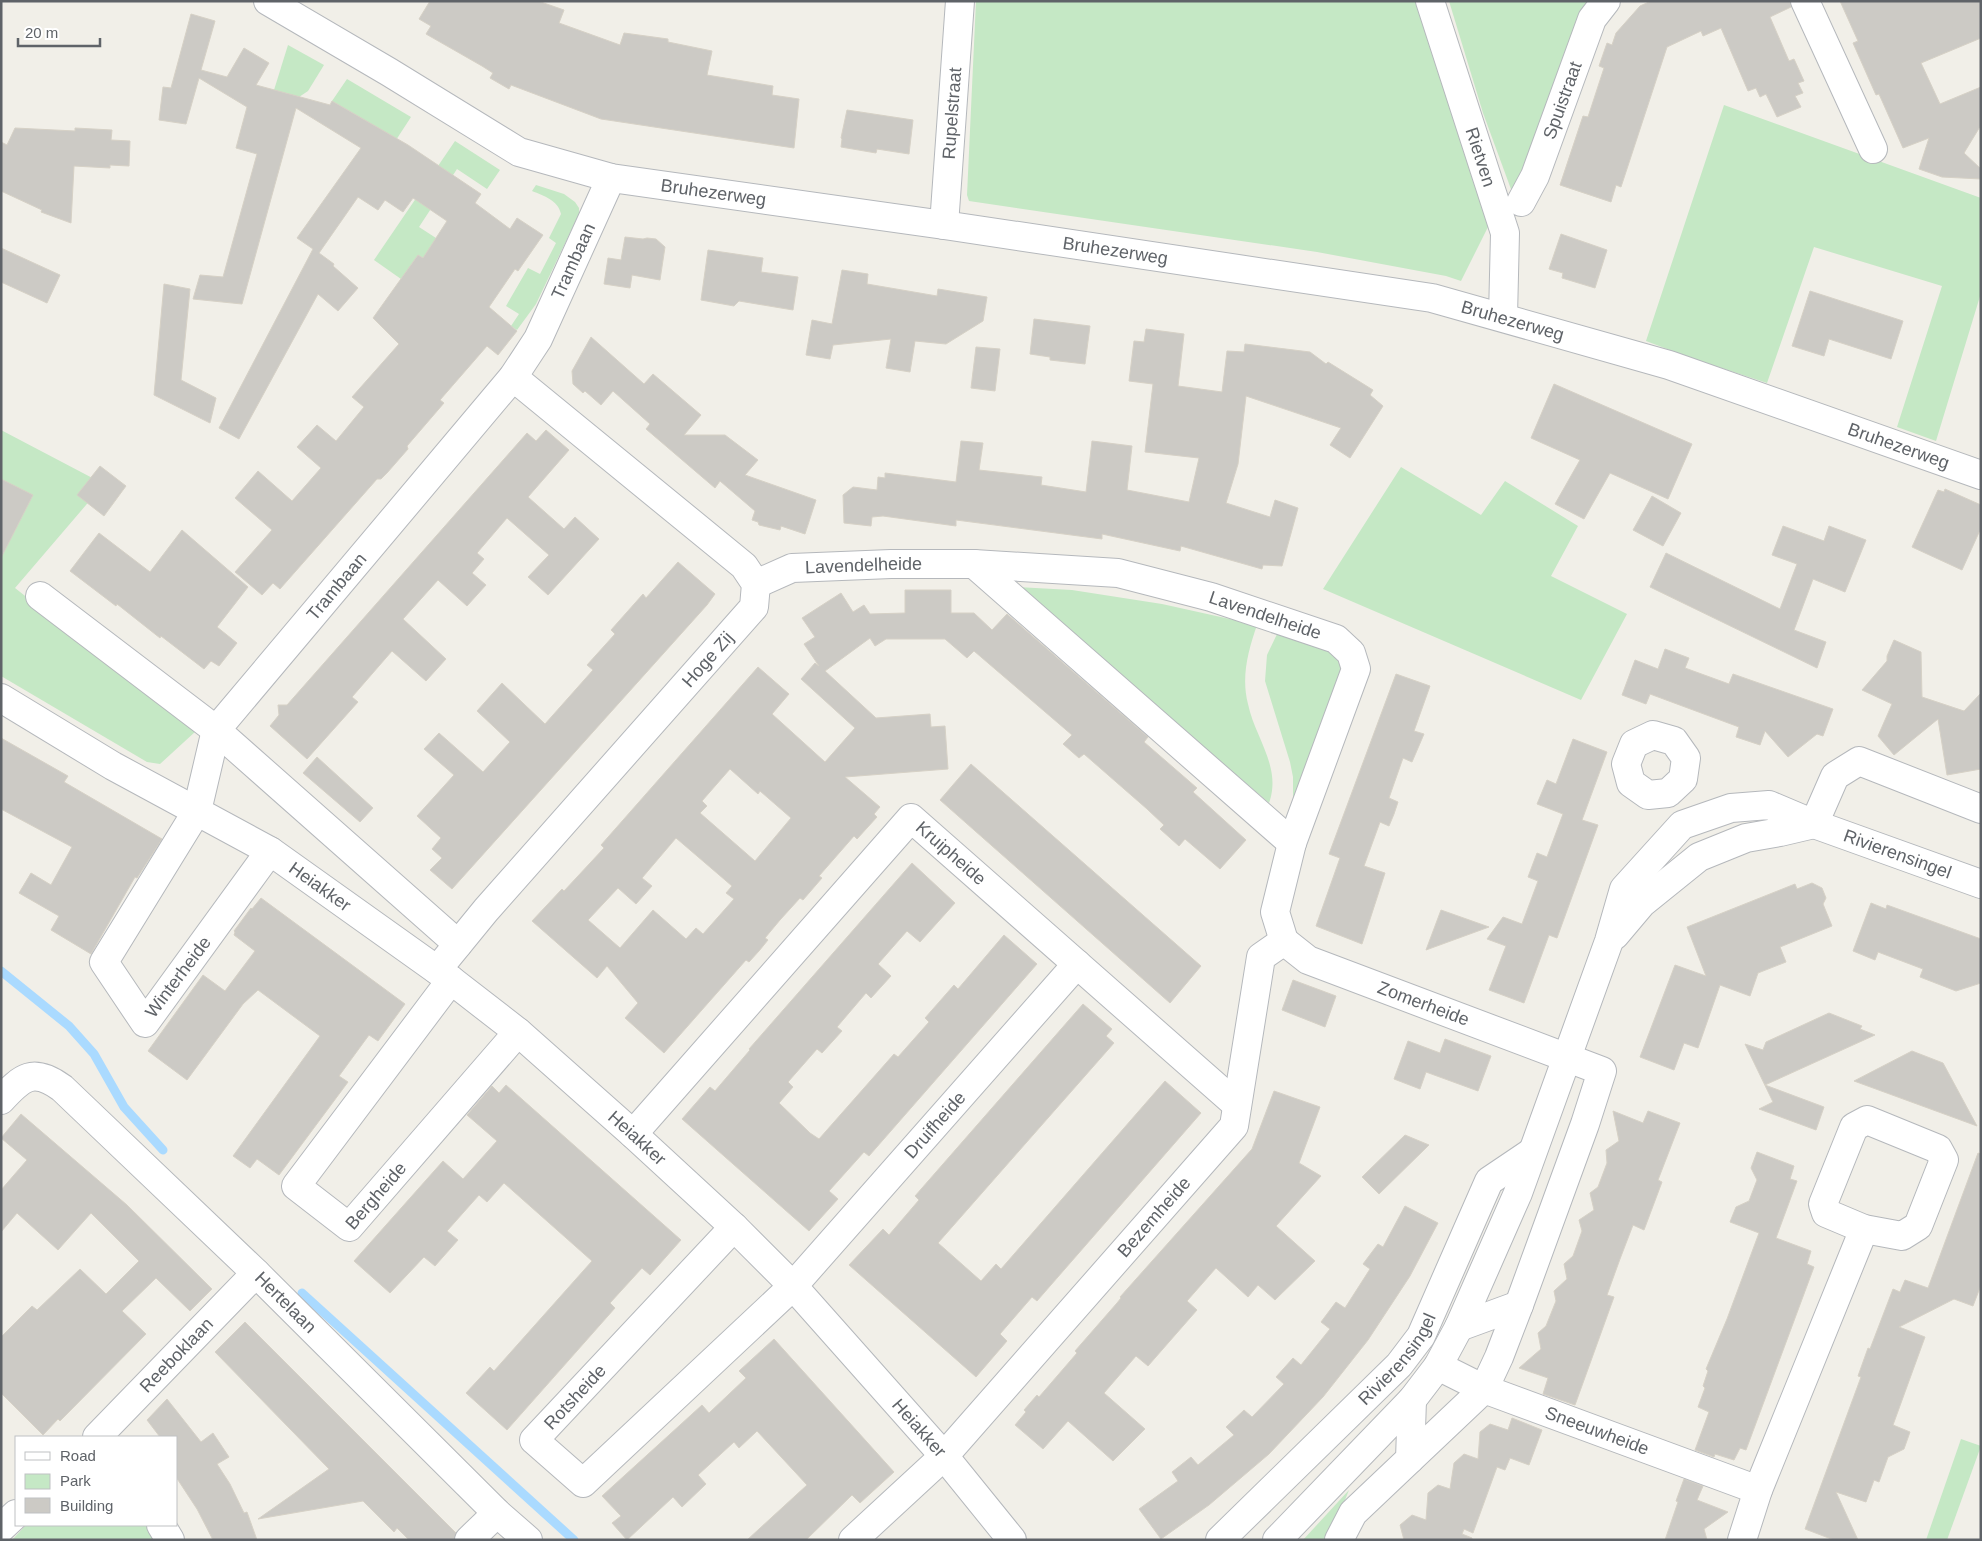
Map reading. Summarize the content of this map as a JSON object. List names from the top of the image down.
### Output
{
  "streets": {
    "street": [
      "Spuistraat",
      "Rupelstraat",
      "Rietven",
      "Bruhezerweg",
      "Trambaan",
      "Lavendelheide",
      "Hoge Zij",
      "Kruipheide",
      "Rivierensingel",
      "Heiakker",
      "Winterheide",
      "Zomerheide",
      "Druifheide",
      "Bergheide",
      "Bezemheide",
      "Hertelaan",
      "Reeboklaan",
      "Rotsheide",
      "Sneeuwheide"
    ]
  },
  "crossings": [
    ["Rupelstraat", "Bruhezerweg"],
    ["Rietven", "Bruhezerweg"],
    ["Bruhezerweg", "Trambaan"],
    ["Trambaan", "Heiakker"],
    ["Trambaan", "Winterheide"],
    ["Lavendelheide", "Hoge Zij"],
    ["Lavendelheide", "Zomerheide"],
    ["Lavendelheide", "Bezemheide"],
    ["Hoge Zij", "Heiakker"],
    ["Hoge Zij", "Bergheide"],
    ["Kruipheide", "Heiakker"],
    ["Kruipheide", "Druifheide"],
    ["Kruipheide", "Bezemheide"],
    ["Rivierensingel", "Zomerheide"],
    ["Rivierensingel", "Sneeuwheide"],
    ["Heiakker", "Winterheide"],
    ["Heiakker", "Druifheide"],
    ["Heiakker", "Bergheide"],
    ["Heiakker", "Bezemheide"],
    ["Heiakker", "Rotsheide"],
    ["Zomerheide", "Bezemheide"],
    ["Druifheide", "Rotsheide"],
    ["Hertelaan", "Reeboklaan"]
  ],
  "legend": ["Road", "Park", "Building"],
  "scale_bar": "20 m"
}
